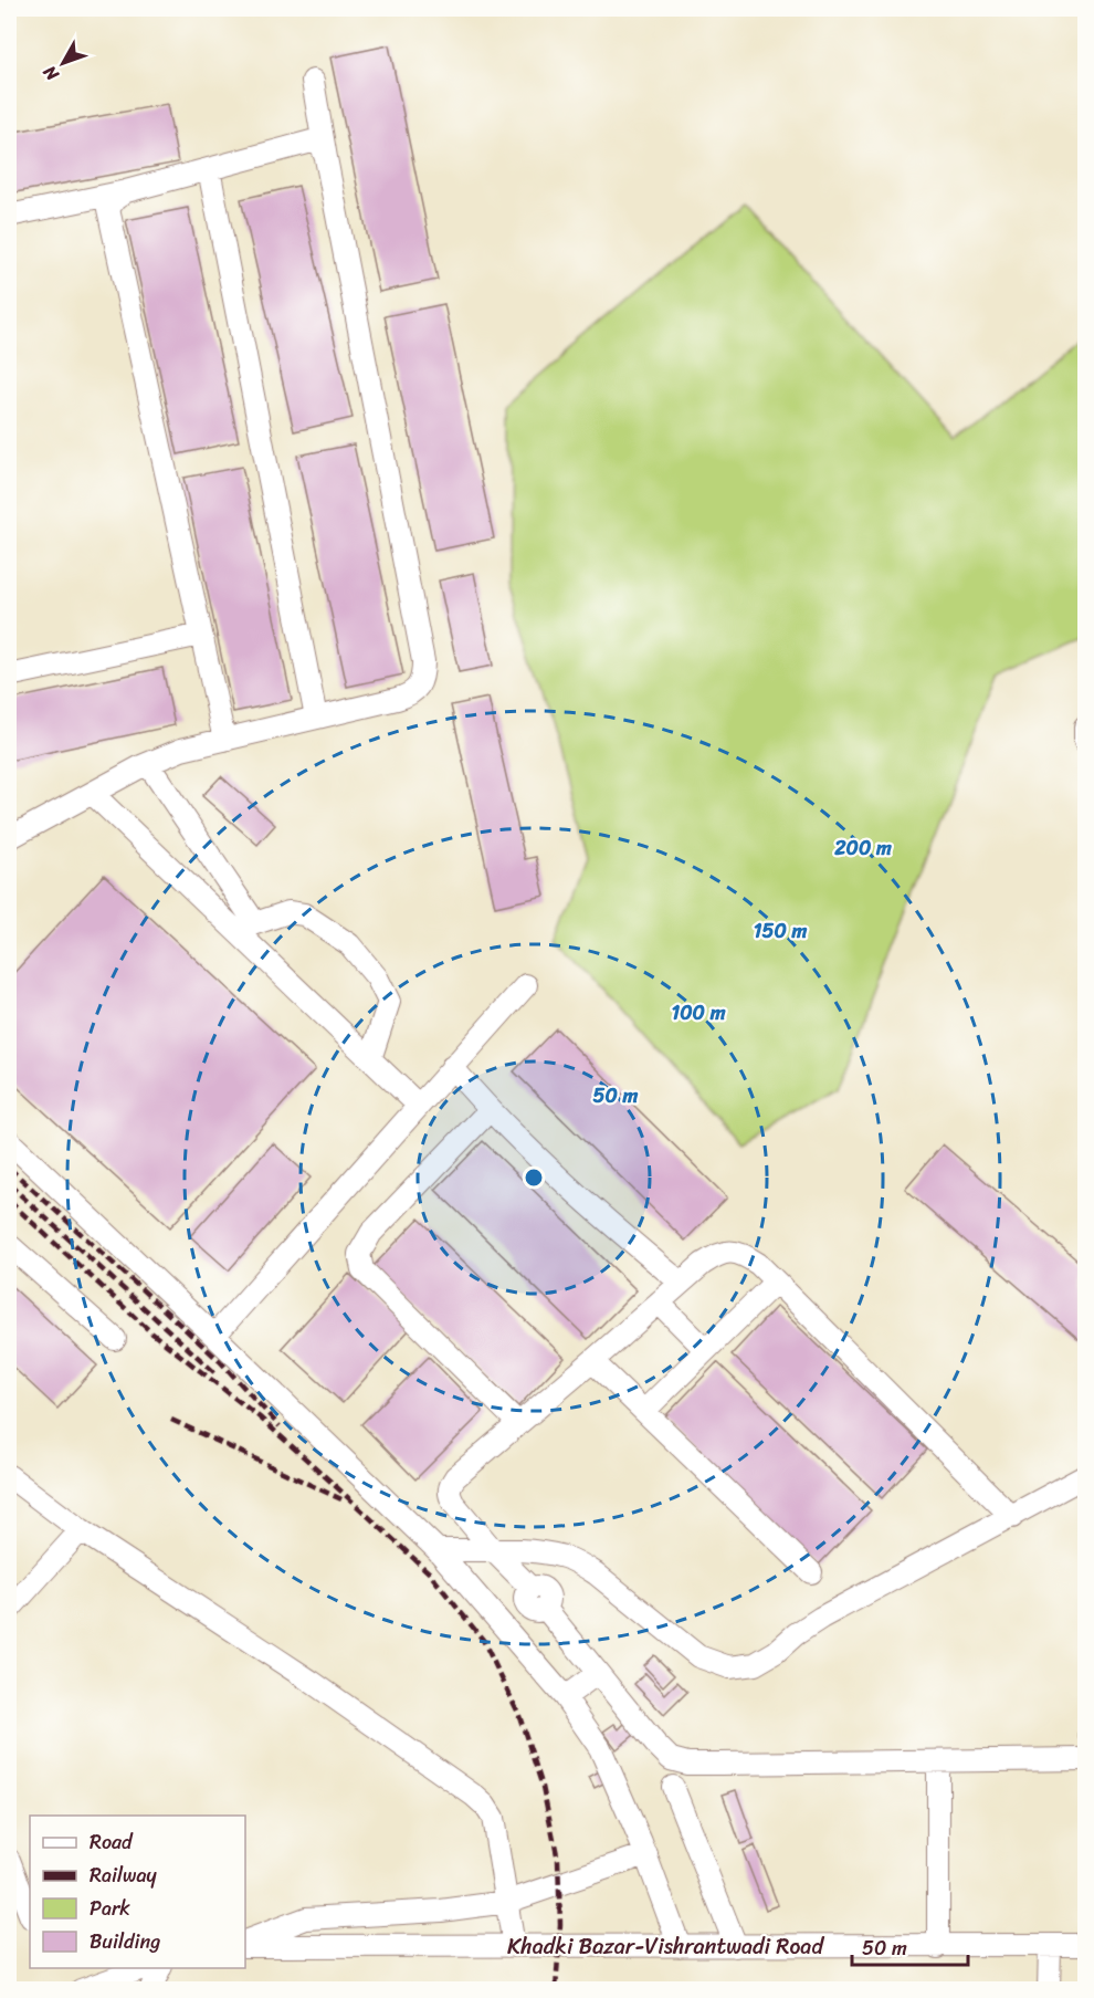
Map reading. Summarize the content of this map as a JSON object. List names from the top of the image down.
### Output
{
  "streets": {
    "street": ["Khadki Bazar-Vishrantwadi Road"]
  },
  "legend": [
    "Road",
    "Railway",
    "Park",
    "Building"
  ],
  "scale_bar": "50 m",
  "north": "bottom left",
  "rings": [
    "200 m",
    "150 m",
    "100 m",
    "50 m"
  ]
}
